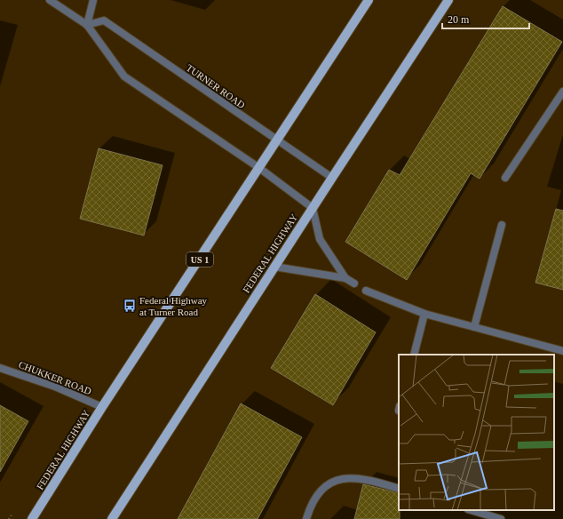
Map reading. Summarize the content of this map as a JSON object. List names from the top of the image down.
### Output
{
  "streets": {
    "main road": ["FEDERAL HIGHWAY", "US 1"],
    "street": ["TURNER ROAD", "CHUKKER ROAD"]
  },
  "crossings": [
    ["TURNER ROAD", "FEDERAL HIGHWAY"],
    ["FEDERAL HIGHWAY", "CHUKKER ROAD"]
  ],
  "places": {
    "bus stop": ["Federal Highway at Turner Road"]
  },
  "scale_bar": "20 m"
}
